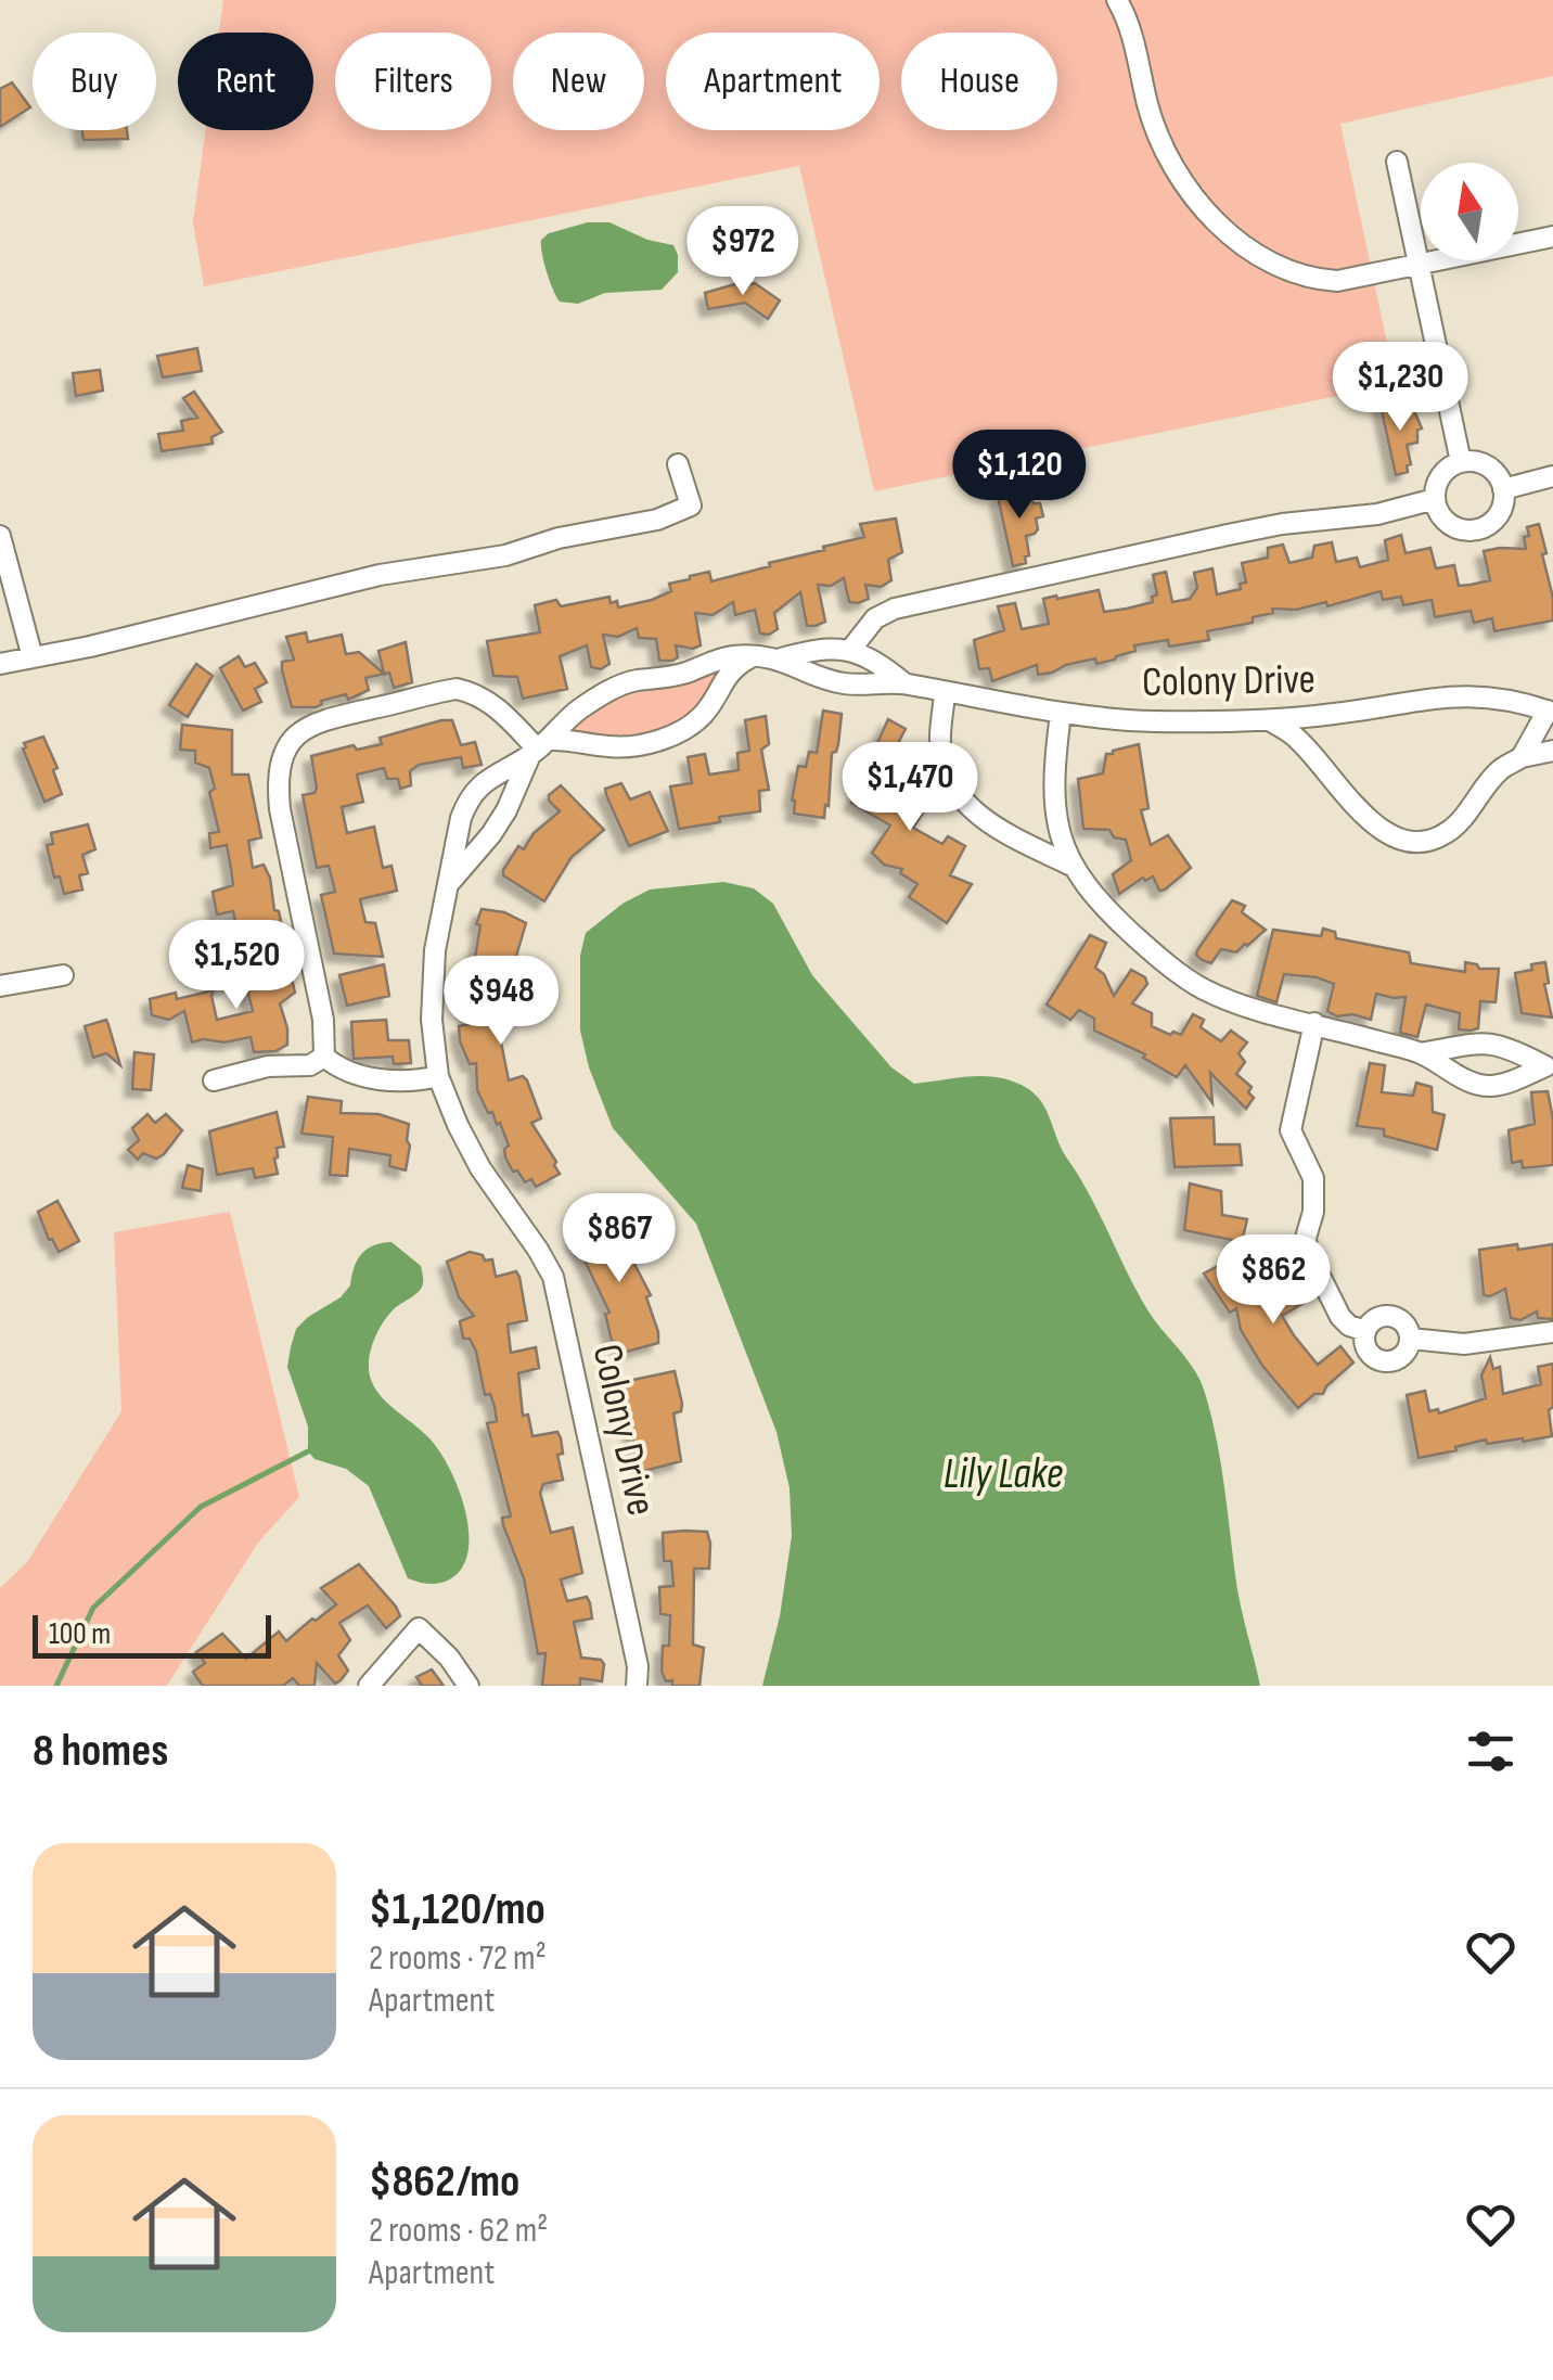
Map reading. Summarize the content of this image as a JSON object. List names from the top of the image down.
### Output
{
  "streets": {
    "street": ["Colony Drive"]
  },
  "water": ["Lily Lake"],
  "scale_bar": "100 m",
  "north": "top",
  "page": {
    "chip": [
      "Buy",
      "Rent",
      "Filters",
      "New",
      "Apartment",
      "House"
    ],
    "price": [
      "$972",
      "$1,230",
      "$1,120",
      "$1,470",
      "$1,520",
      "$948",
      "$867",
      "$862"
    ],
    "scale": "100 m",
    "heading": "8 homes",
    "list": [
      {
        "name": "$1,120/mo",
        "note": "2 rooms · 72 m² · Apartment"
      },
      {
        "name": "$862/mo",
        "note": "2 rooms · 62 m² · Apartment"
      }
    ]
  }
}
